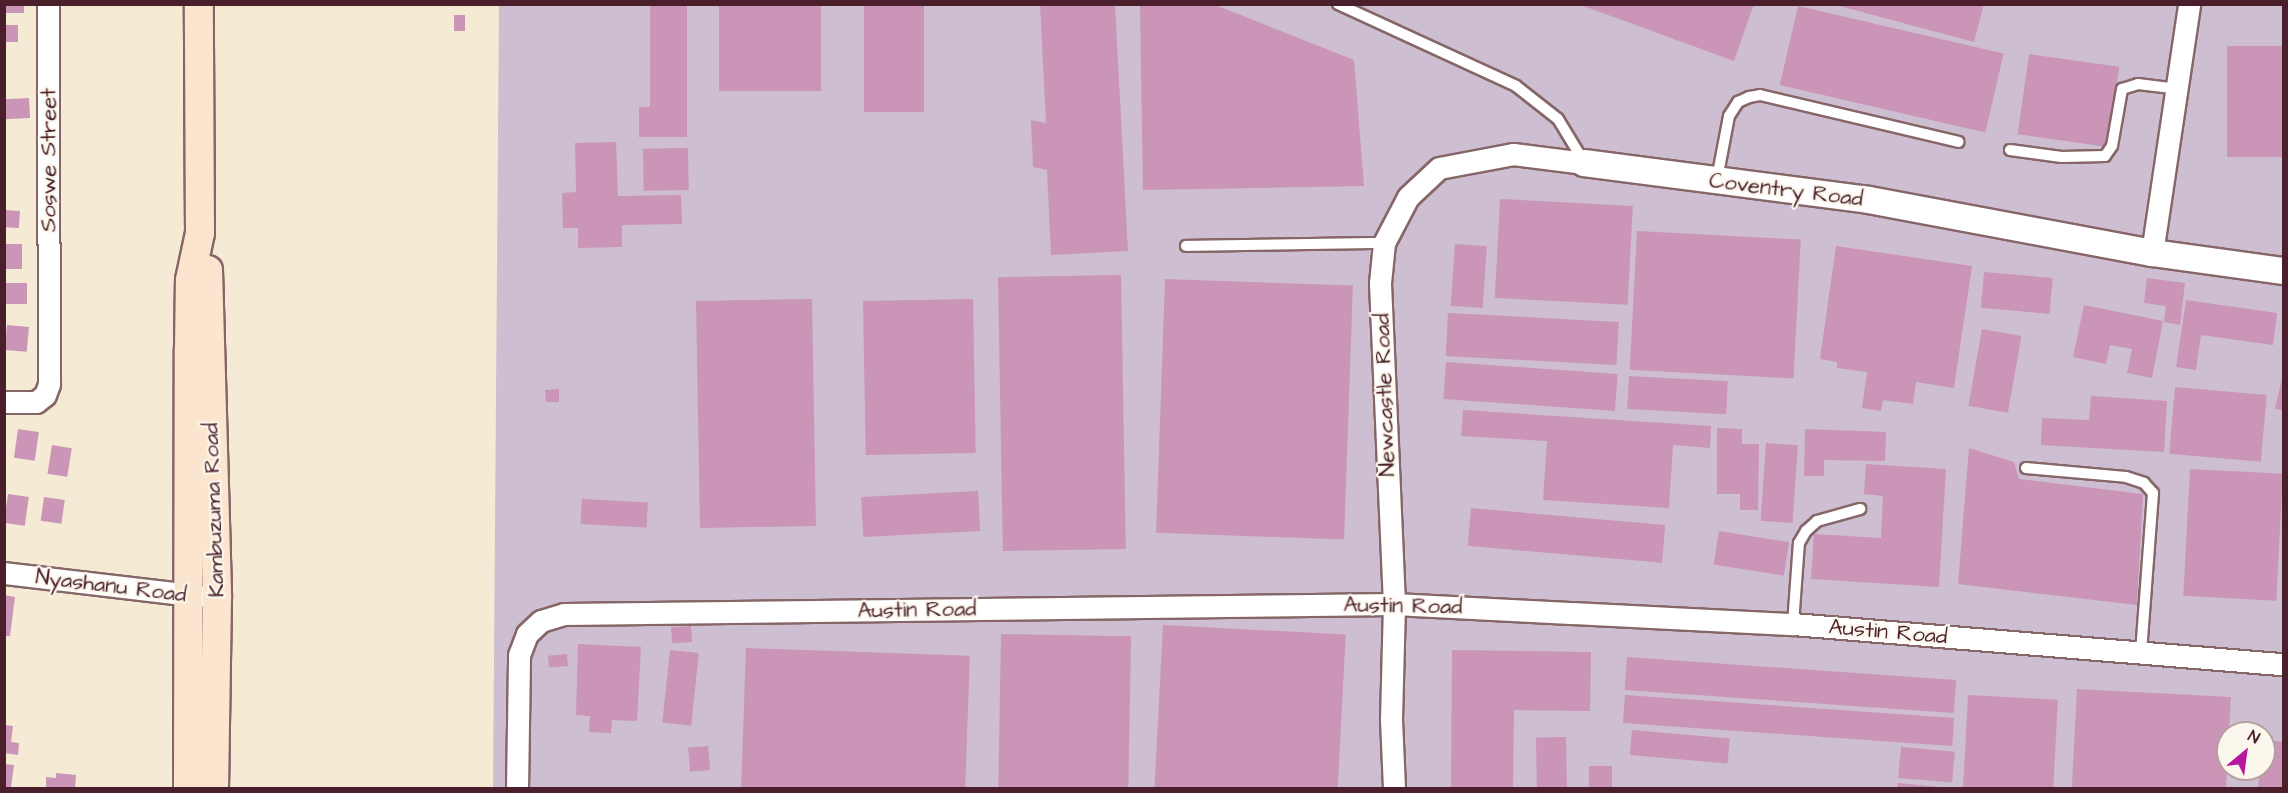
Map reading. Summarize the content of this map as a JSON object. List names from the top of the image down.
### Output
{
  "streets": {
    "main road": ["Kambuzuma Road"],
    "street": [
      "Soswe Street",
      "Coventry Road",
      "Newcastle Road",
      "Nyashanu Road",
      "Austin Road"
    ]
  },
  "crossings": [
    ["Coventry Road", "Newcastle Road"],
    ["Newcastle Road", "Austin Road"],
    ["Kambuzuma Road", "Nyashanu Road"]
  ],
  "north": "top right"
}
